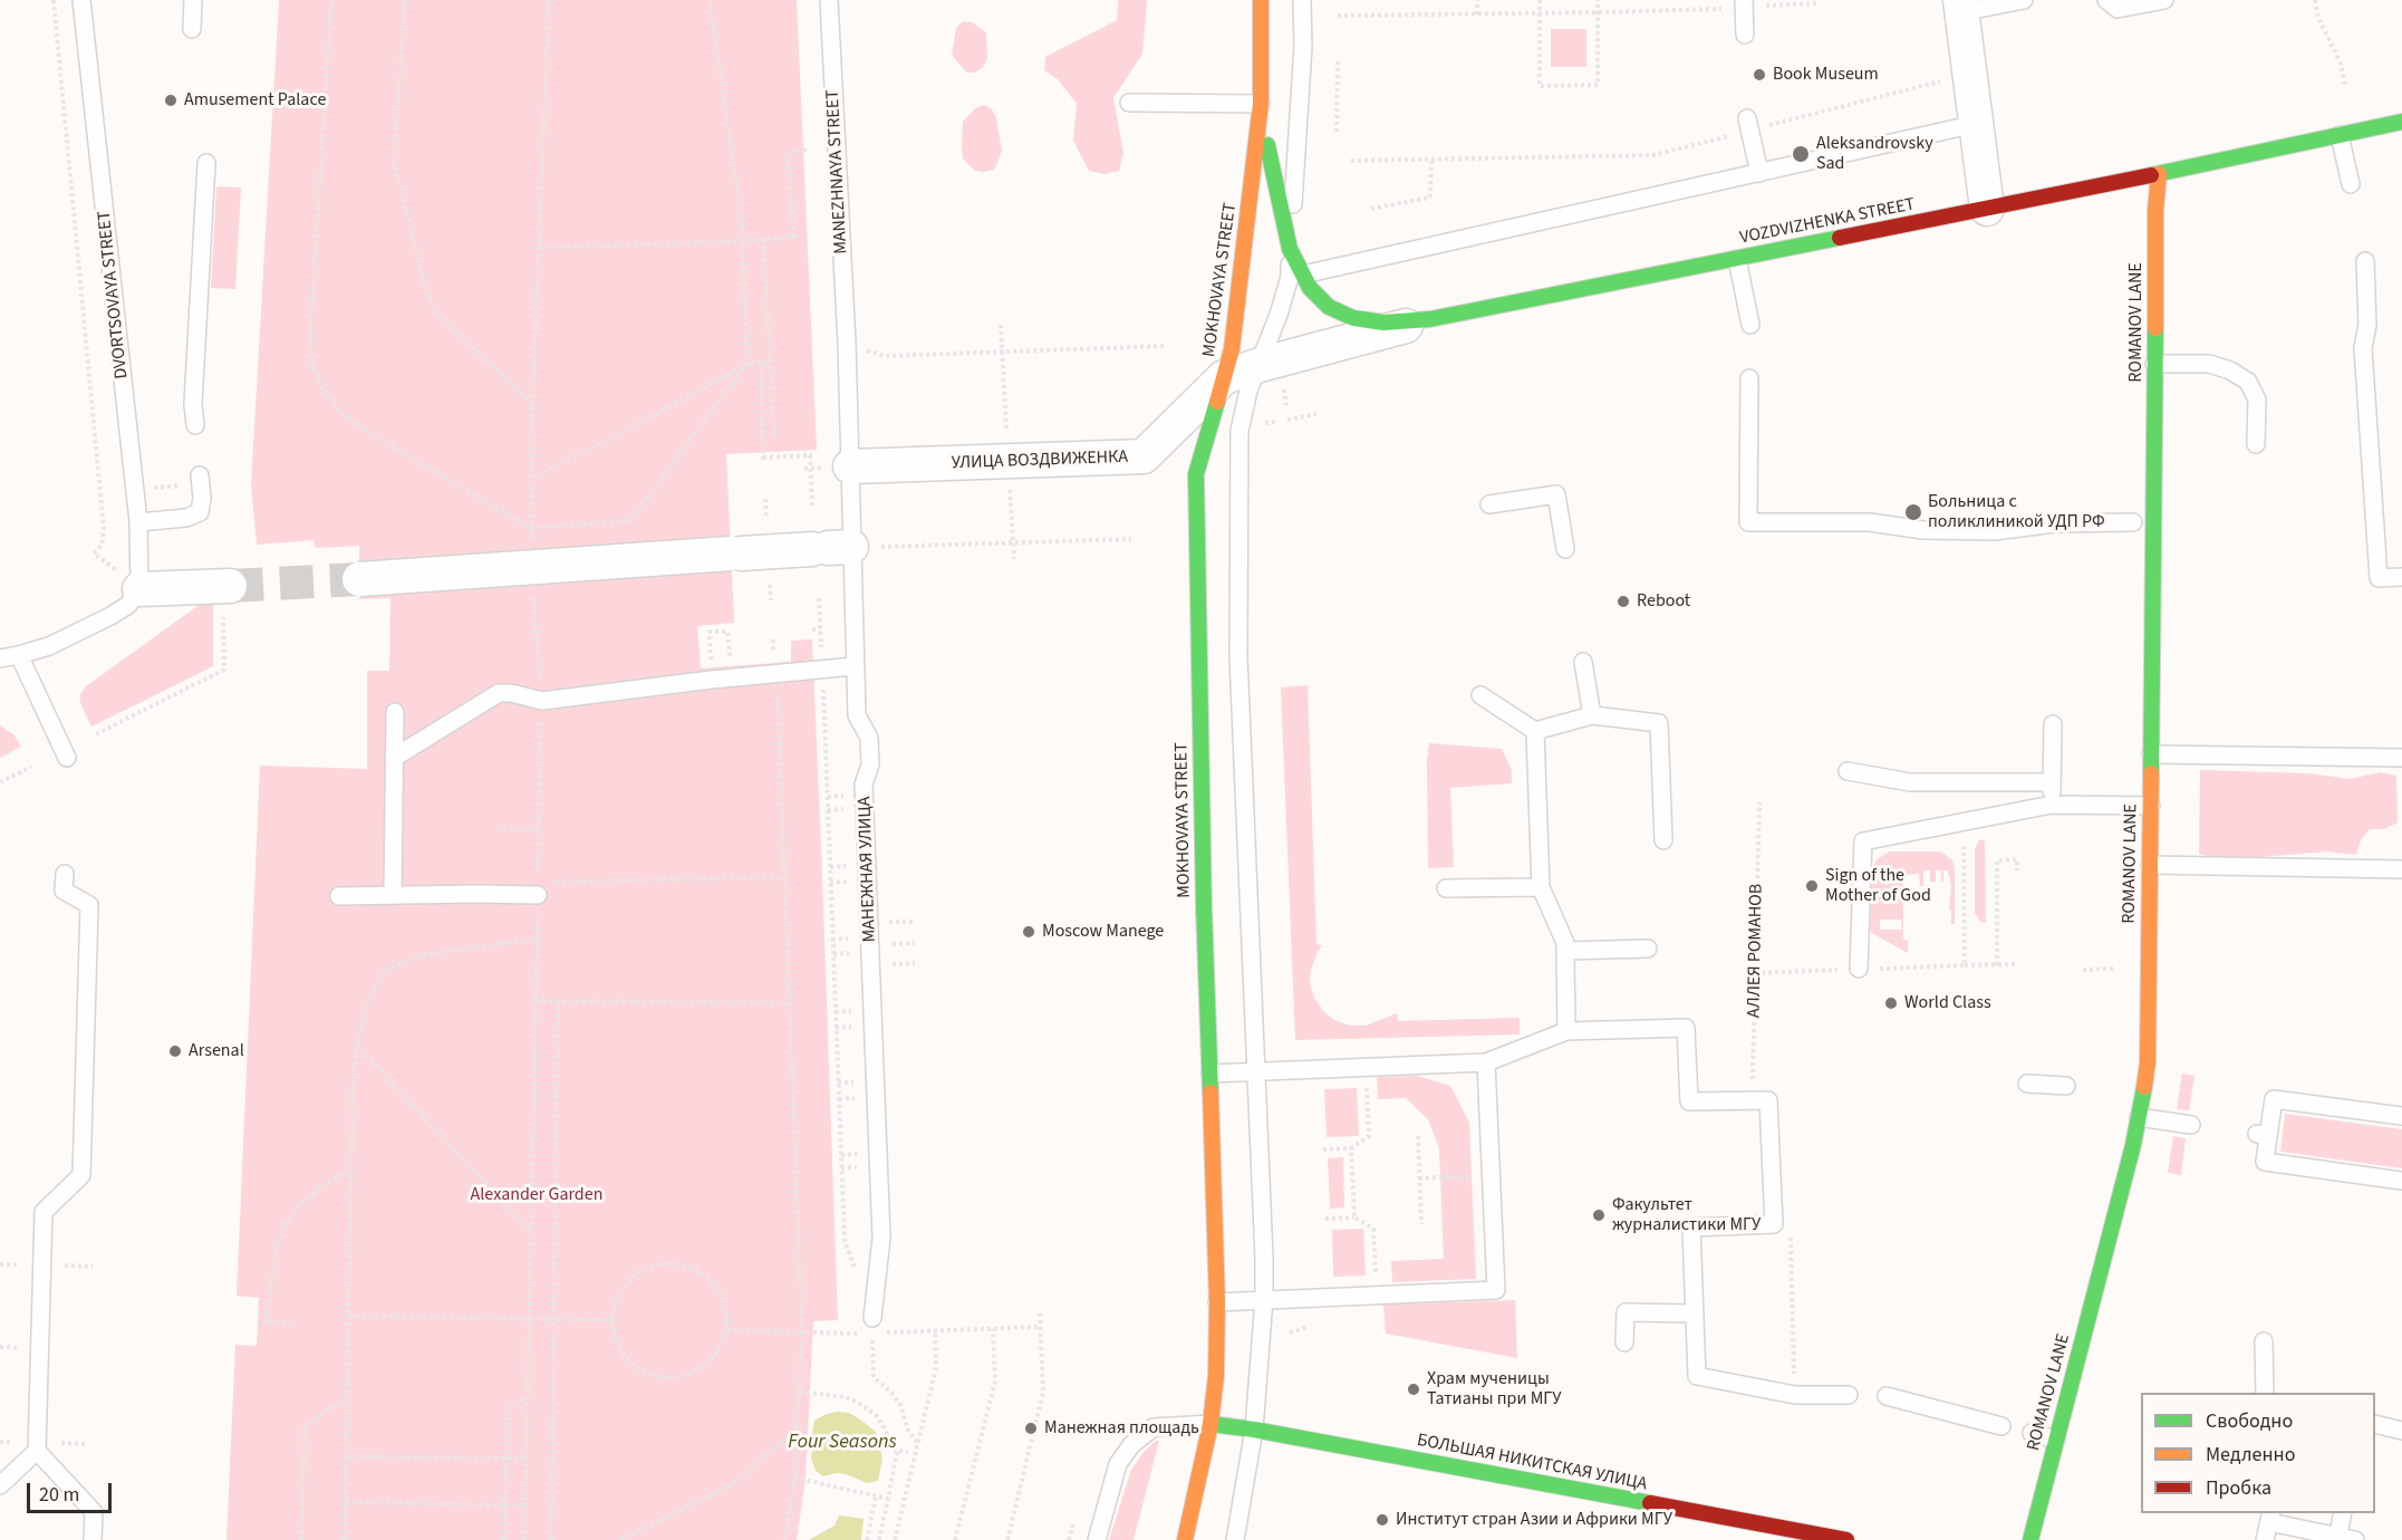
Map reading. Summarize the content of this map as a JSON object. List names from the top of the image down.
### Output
{
  "streets": {
    "main road": [
      "VOZDVIZHENKA STREET",
      "MOKHOVAYA STREET",
      "ROMANOV LANE",
      "БОЛЬШАЯ НИКИТСКАЯ УЛИЦА"
    ],
    "street": ["УЛИЦА ВОЗДВИЖЕНКА"],
    "lane": ["MANEZHNAYA STREET", "DVORTSOVAYA STREET", "МАНЕЖНАЯ УЛИЦА"],
    "path": ["АЛЛЕЯ РОМАНОВ"]
  },
  "crossings": [
    ["MANEZHNAYA STREET", "МАНЕЖНАЯ УЛИЦА"],
    ["VOZDVIZHENKA STREET", "MOKHOVAYA STREET"],
    ["VOZDVIZHENKA STREET", "ROMANOV LANE"],
    ["VOZDVIZHENKA STREET", "УЛИЦА ВОЗДВИЖЕНКА"],
    ["MOKHOVAYA STREET", "УЛИЦА ВОЗДВИЖЕНКА"],
    ["MOKHOVAYA STREET", "БОЛЬШАЯ НИКИТСКАЯ УЛИЦА"],
    ["УЛИЦА ВОЗДВИЖЕНКА", "МАНЕЖНАЯ УЛИЦА"]
  ],
  "water": ["Four Seasons"],
  "parks": ["Alexander Garden"],
  "places": [
    "Book Museum",
    "Amusement Palace",
    "Aleksandrovsky Sad",
    "Больница с поликлиникой УДП РФ",
    "Reboot",
    "Sign of the Mother of God",
    "Moscow Manege",
    "World Class",
    "Arsenal",
    "Факультет журналистики МГУ",
    "Храм мученицы Татианы при МГУ",
    "Манежная площадь",
    "Институт стран Азии и Африки МГУ"
  ],
  "legend": ["Свободно", "Медленно", "Пробка"],
  "scale_bar": "20 m"
}
